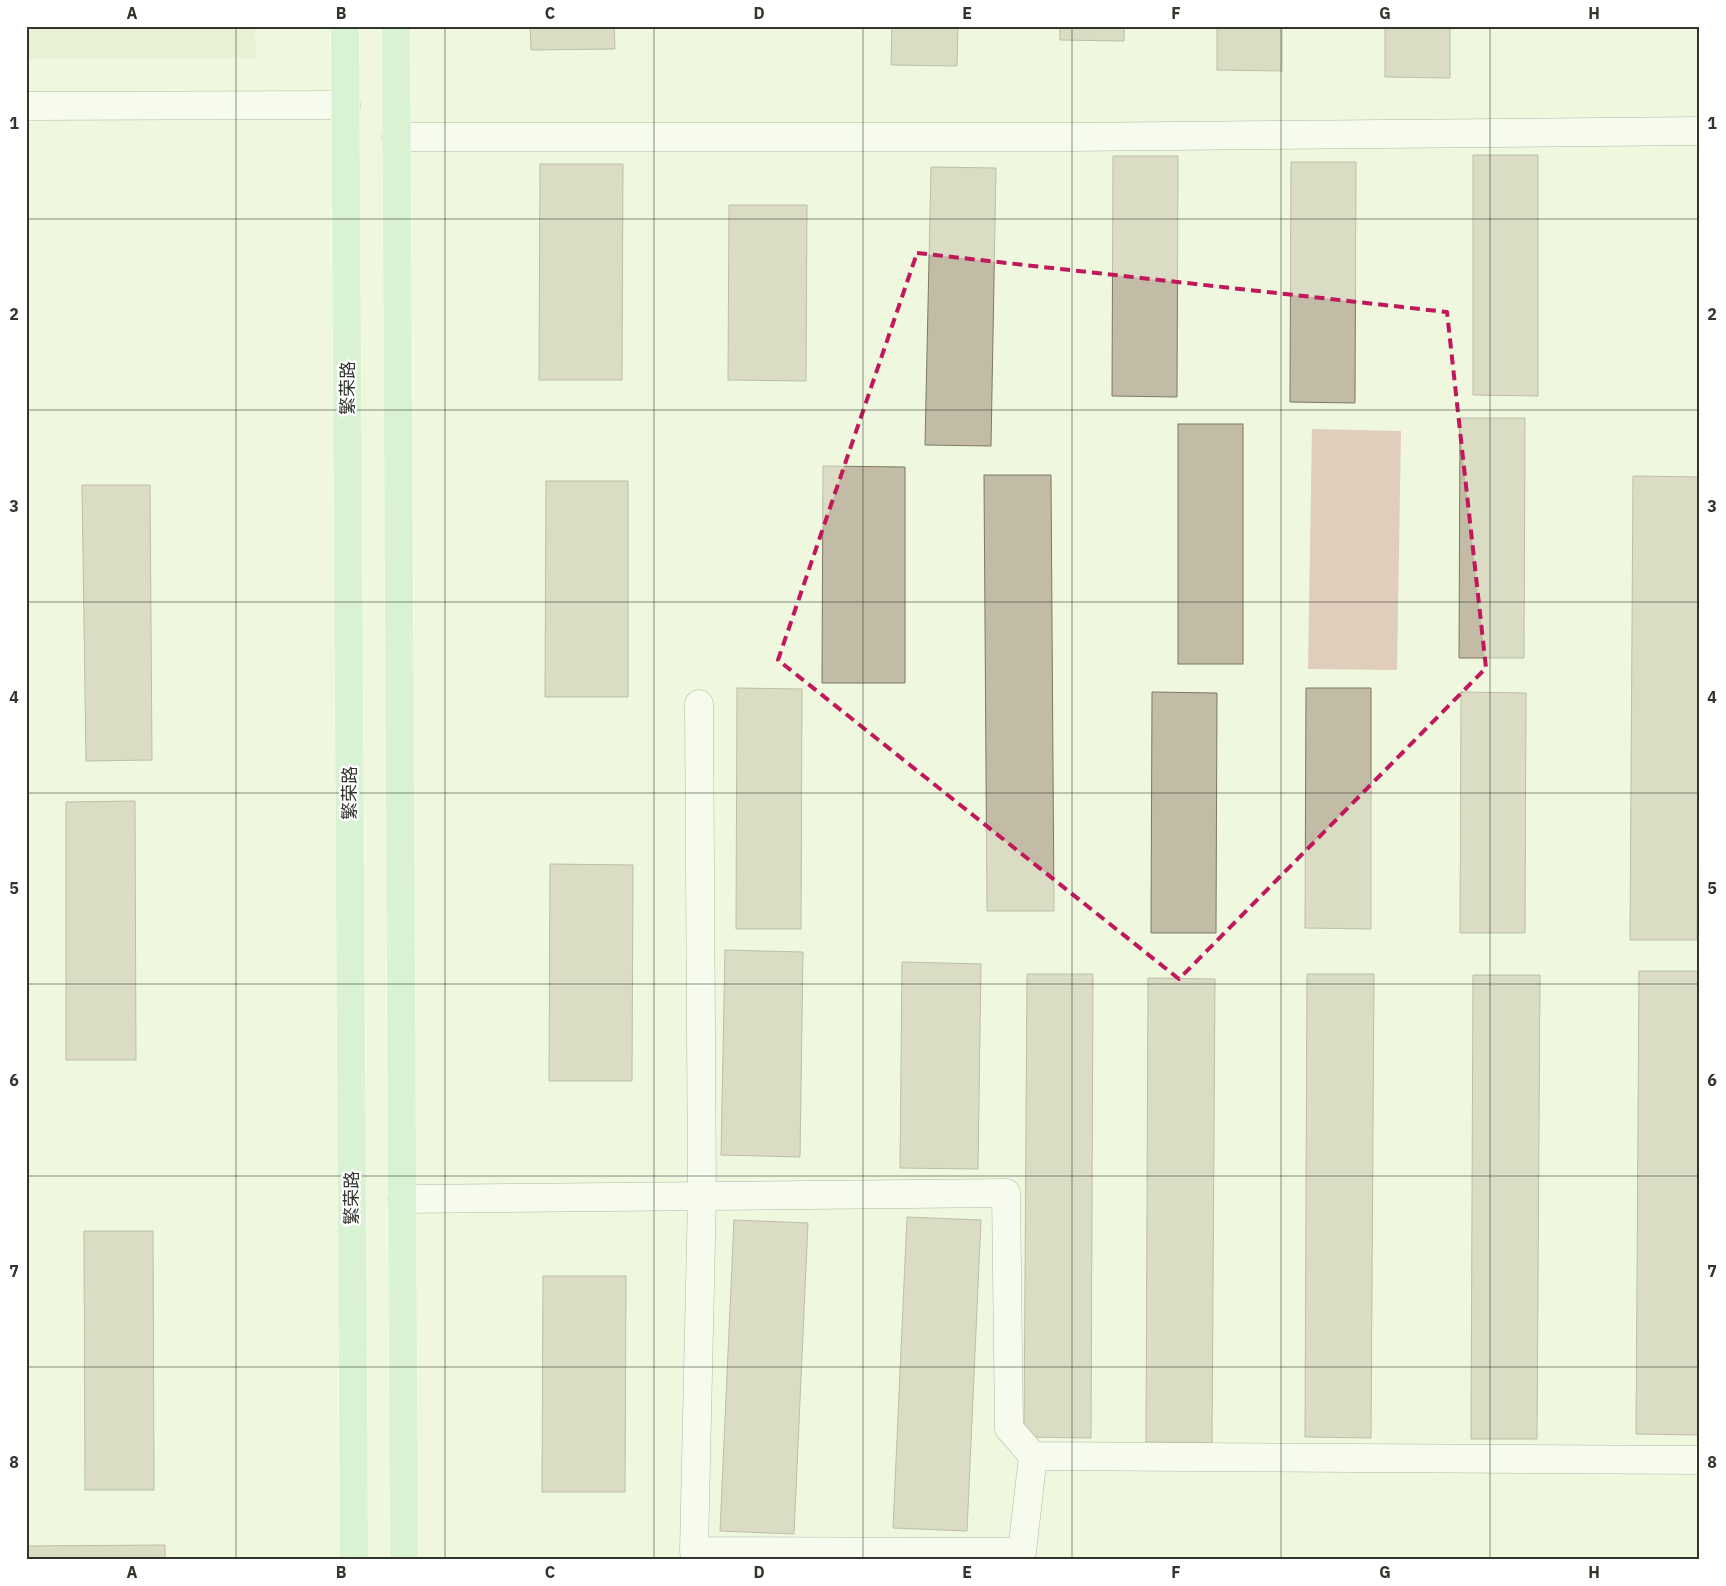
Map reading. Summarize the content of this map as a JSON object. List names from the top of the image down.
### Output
{
  "streets": {
    "main road": ["繁荣路"]
  },
  "grid": {
    "columns": [
      "A",
      "B",
      "C",
      "D",
      "E",
      "F",
      "G",
      "H"
    ],
    "rows": [
      "1",
      "2",
      "3",
      "4",
      "5",
      "6",
      "7",
      "8"
    ]
  }
}
